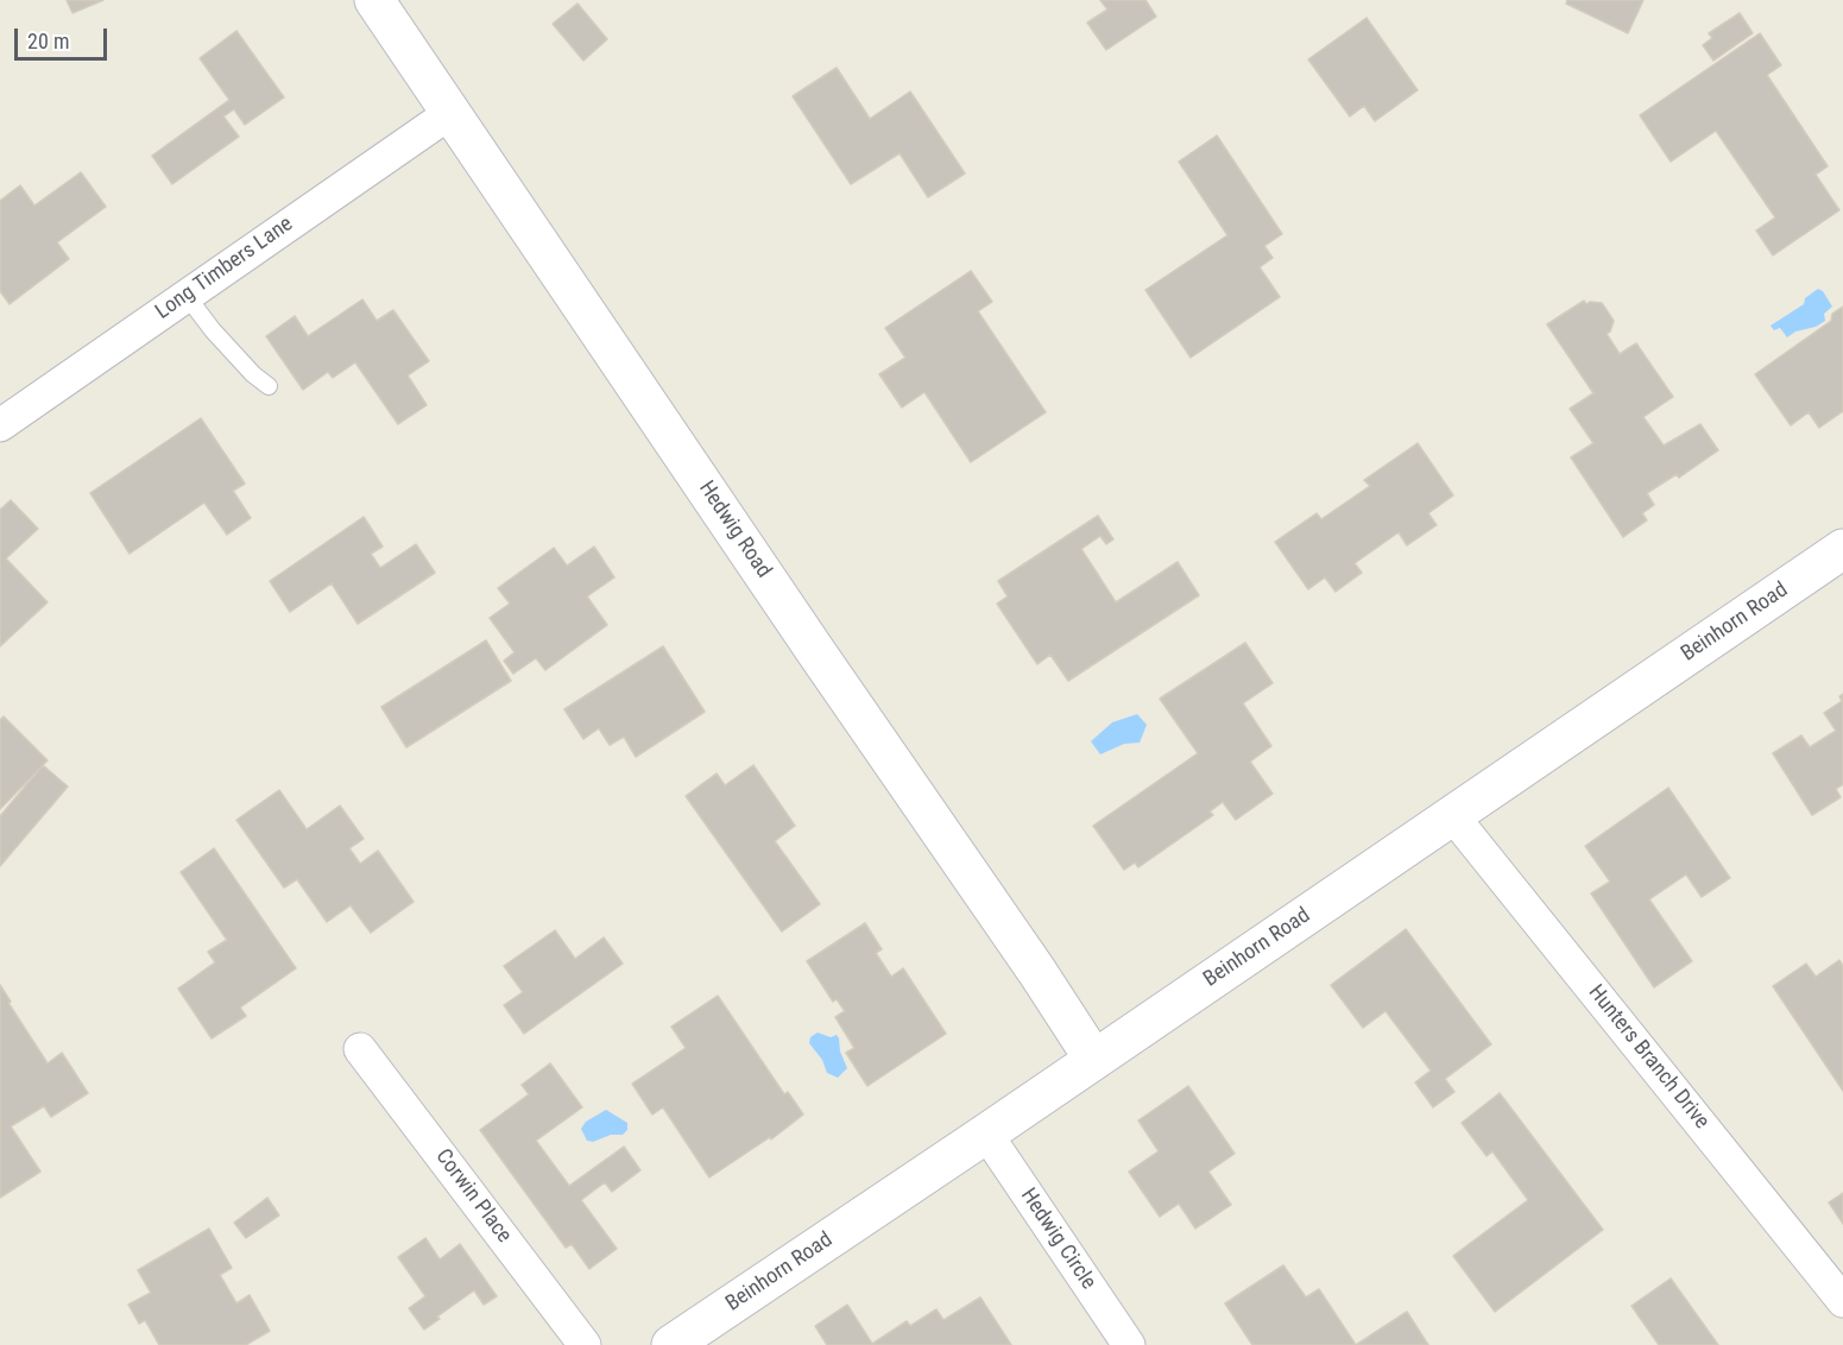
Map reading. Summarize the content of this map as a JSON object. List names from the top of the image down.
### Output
{
  "streets": {
    "street": [
      "Long Timbers Lane",
      "Hedwig Road",
      "Beinhorn Road",
      "Hunters Branch Drive",
      "Corwin Place",
      "Hedwig Circle"
    ]
  },
  "crossings": [
    ["Long Timbers Lane", "Hedwig Road"],
    ["Hedwig Road", "Beinhorn Road"],
    ["Beinhorn Road", "Hunters Branch Drive"],
    ["Beinhorn Road", "Hedwig Circle"]
  ],
  "scale_bar": "20 m"
}
